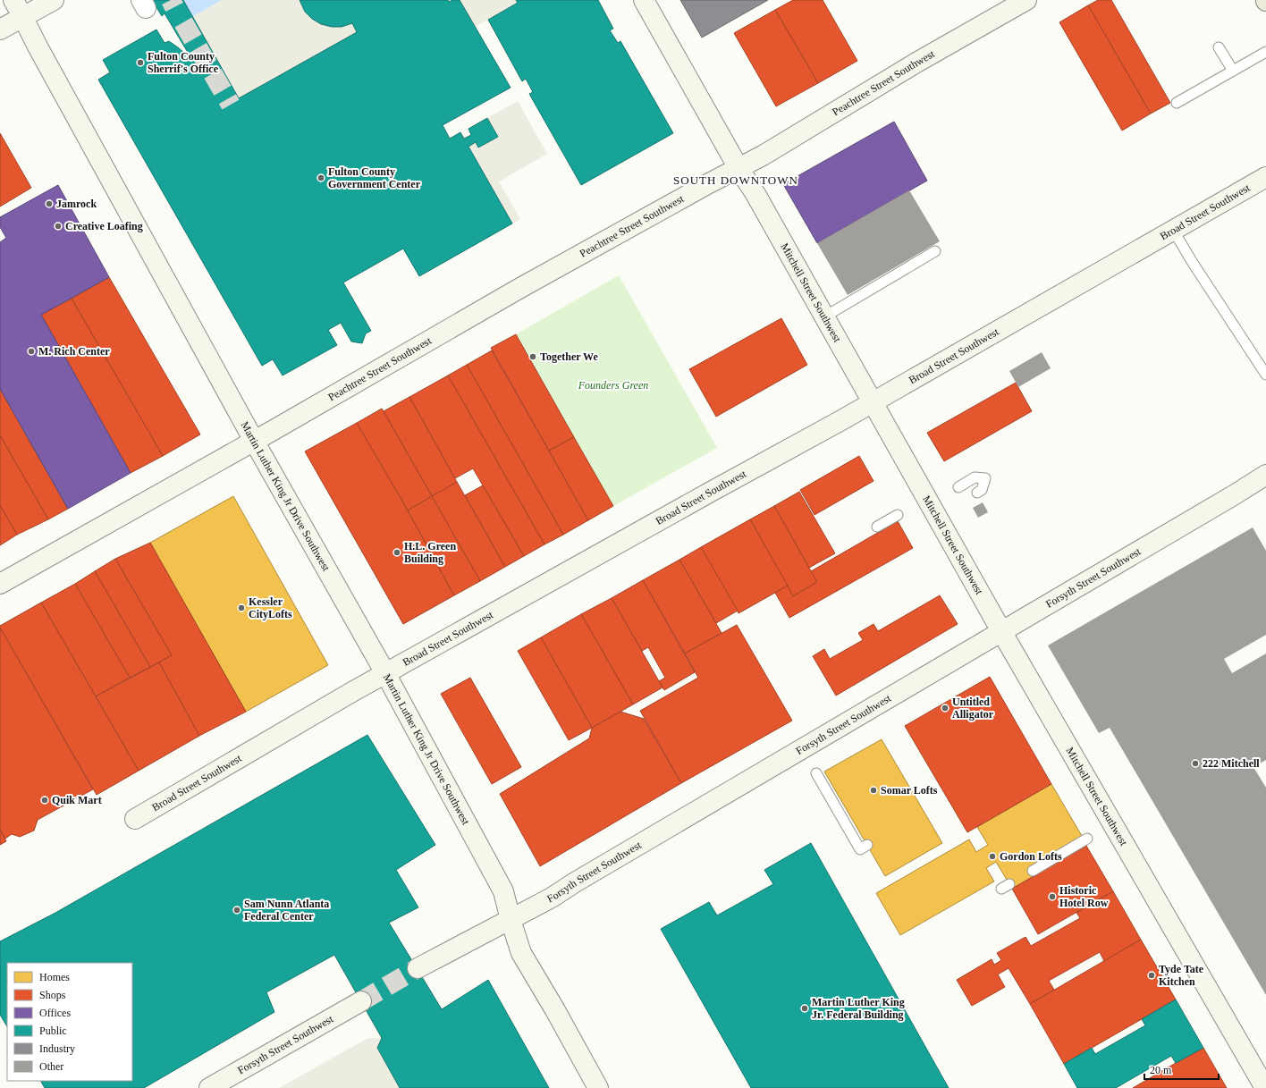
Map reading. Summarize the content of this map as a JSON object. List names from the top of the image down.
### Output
{
  "streets": {
    "main road": [
      "Peachtree Street Southwest",
      "Broad Street Southwest",
      "Mitchell Street Southwest",
      "Martin Luther King Jr Drive Southwest",
      "Forsyth Street Southwest"
    ]
  },
  "crossings": [
    ["Peachtree Street Southwest", "Mitchell Street Southwest"],
    ["Peachtree Street Southwest", "Martin Luther King Jr Drive Southwest"],
    ["Broad Street Southwest", "Mitchell Street Southwest"],
    ["Broad Street Southwest", "Martin Luther King Jr Drive Southwest"],
    ["Mitchell Street Southwest", "Forsyth Street Southwest"],
    ["Martin Luther King Jr Drive Southwest", "Forsyth Street Southwest"]
  ],
  "districts": ["SOUTH DOWNTOWN"],
  "parks": ["Founders Green"],
  "places": [
    "Fulton County Sherrif's Office",
    "Fulton County Government Center",
    "Jamrock",
    "Creative Loafing",
    "M. Rich Center",
    "Together We",
    "H.L. Green Building",
    "Kessler CityLofts",
    "Untitled Alligator",
    "222 Mitchell",
    "Somar Lofts",
    "Quik Mart",
    "Gordon Lofts",
    "Historic Hotel Row",
    "Sam Nunn Atlanta Federal Center",
    "Tyde Tate Kitchen",
    "Martin Luther King Jr. Federal Building"
  ],
  "legend": [
    "Homes",
    "Shops",
    "Offices",
    "Public",
    "Industry",
    "Other"
  ],
  "scale_bar": "20 m"
}
